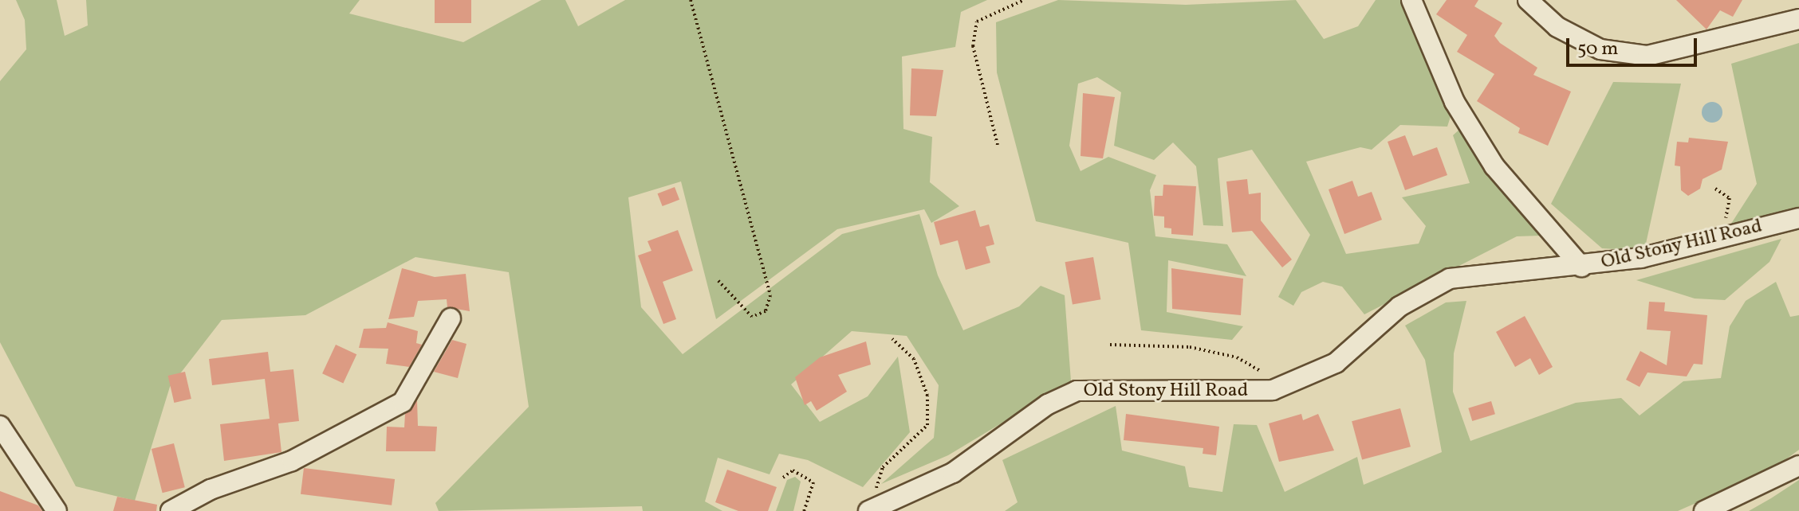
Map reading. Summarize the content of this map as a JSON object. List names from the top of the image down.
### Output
{
  "streets": {
    "street": ["Old Stony Hill Road"]
  },
  "scale_bar": "50 m"
}
